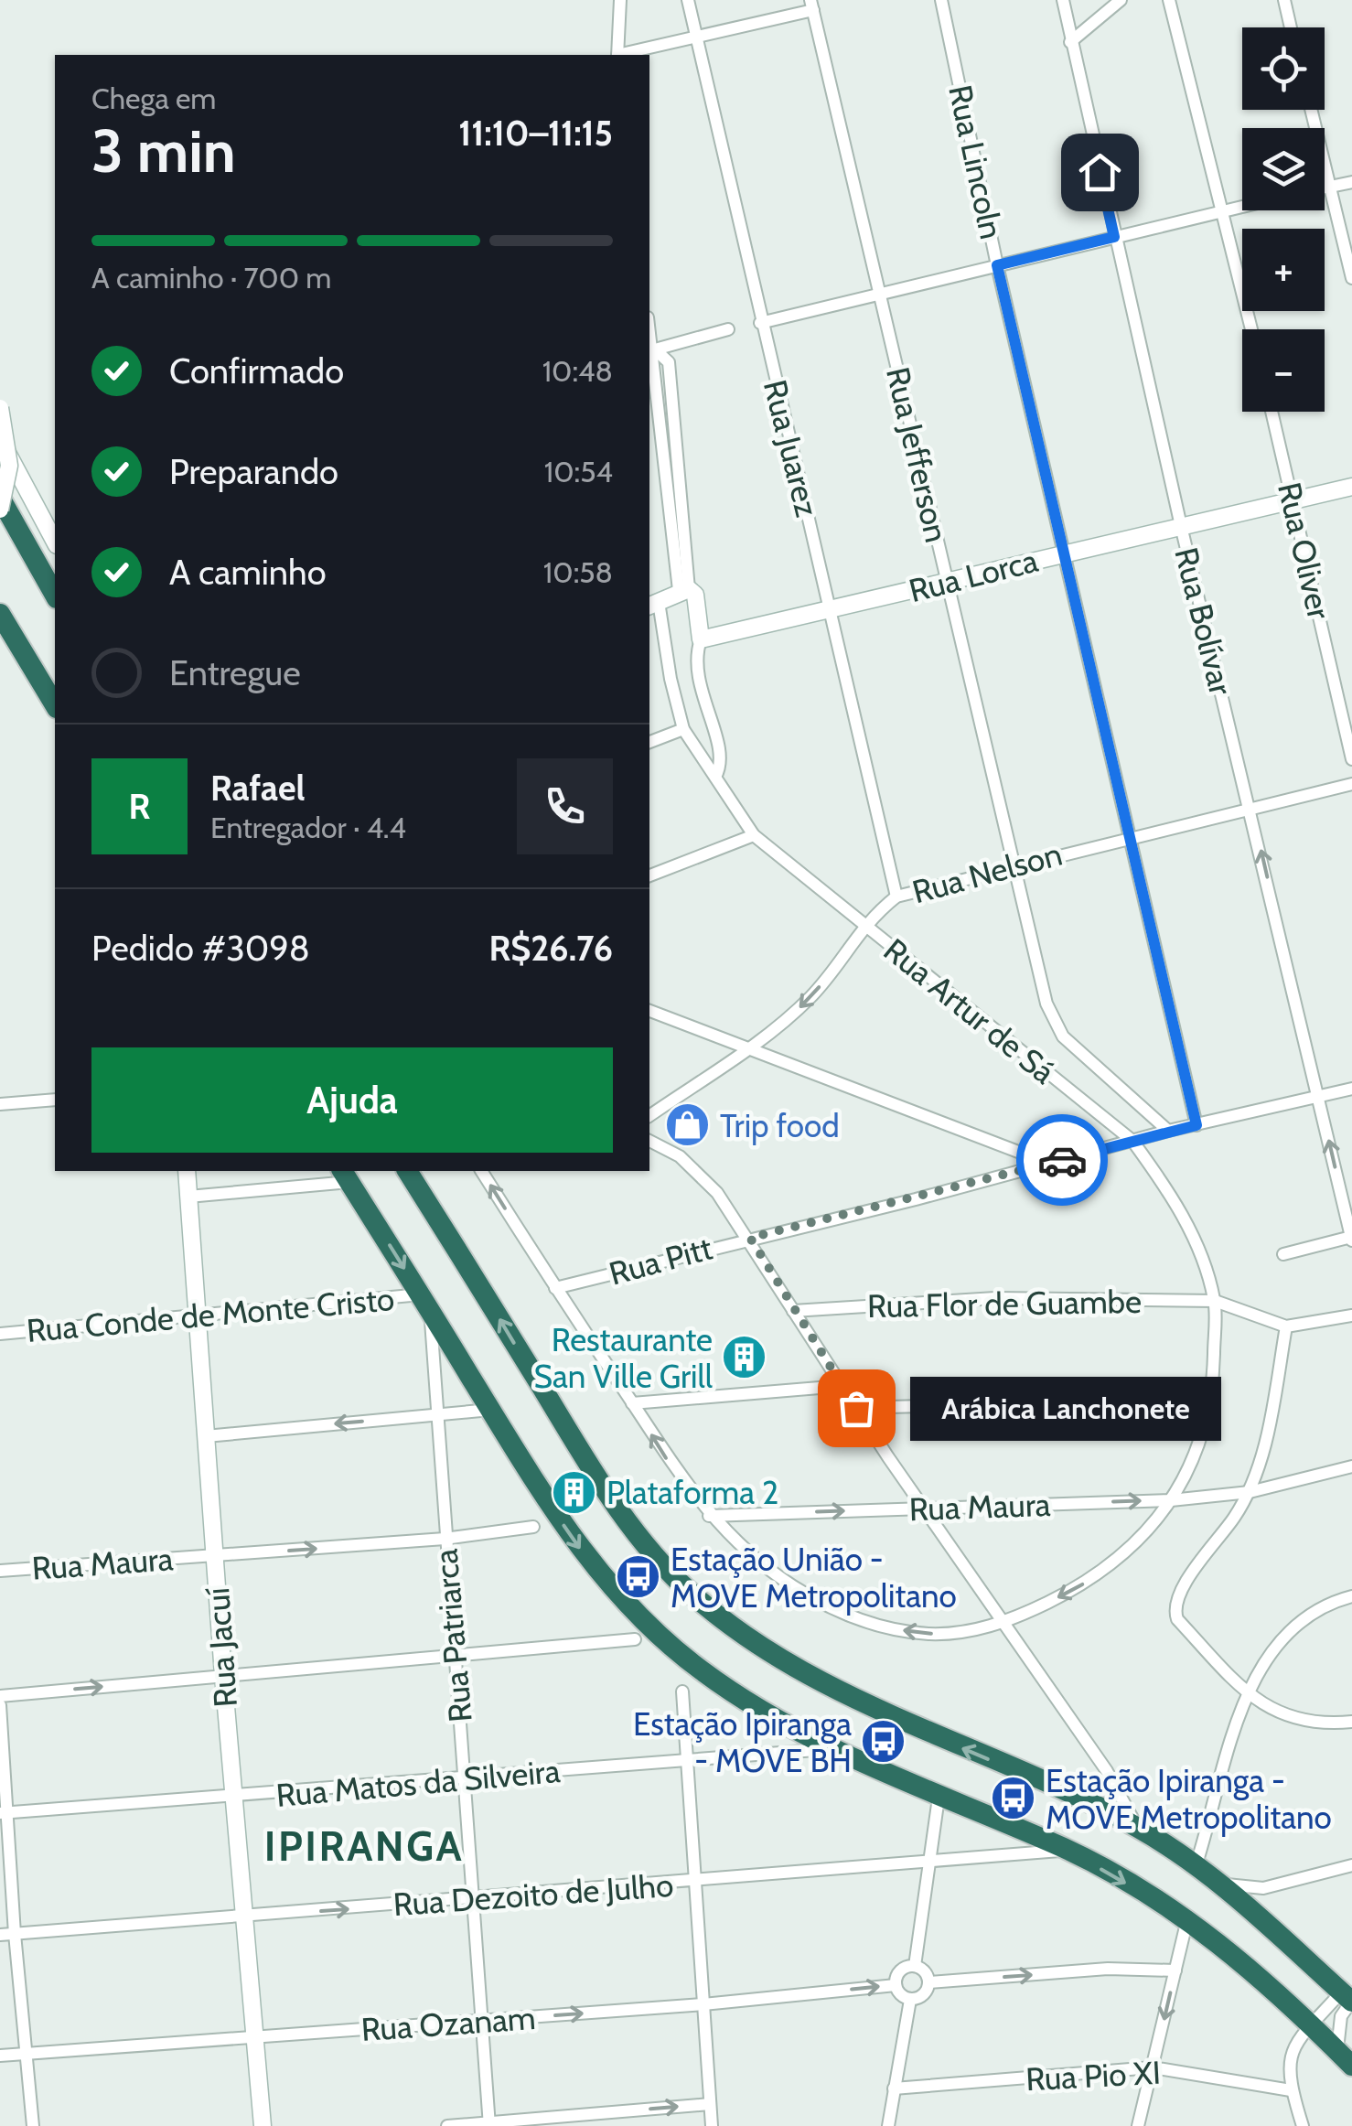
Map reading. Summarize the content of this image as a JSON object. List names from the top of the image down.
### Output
{
  "streets": {
    "main road": ["Rua Lorca", "Rua Jacuí"],
    "street": [
      "Rua Lincoln",
      "Rua Juarez",
      "Rua Jefferson",
      "Rua Oliver",
      "Rua Bolívar",
      "Rua Nelson",
      "Rua Artur de Sá",
      "Rua Pitt",
      "Rua Flor de Guambe",
      "Rua Conde de Monte Cristo",
      "Rua Maura",
      "Rua Patriarca",
      "Rua Matos da Silveira",
      "Rua Dezoito de Julho",
      "Rua Ozanam",
      "Rua Pio XI"
    ]
  },
  "crossings": [
    ["Rua Lincoln", "Rua Lorca"],
    ["Rua Lincoln", "Rua Nelson"],
    ["Rua Lincoln", "Rua Pitt"],
    ["Rua Juarez", "Rua Lorca"],
    ["Rua Juarez", "Rua Nelson"],
    ["Rua Jefferson", "Rua Lorca"],
    ["Rua Jefferson", "Rua Nelson"],
    ["Rua Jefferson", "Rua Pitt"],
    ["Rua Oliver", "Rua Lorca"],
    ["Rua Lorca", "Rua Bolívar"],
    ["Rua Bolívar", "Rua Nelson"],
    ["Rua Bolívar", "Rua Pitt"],
    ["Rua Nelson", "Rua Artur de Sá"],
    ["Rua Artur de Sá", "Rua Pitt"],
    ["Rua Artur de Sá", "Rua Flor de Guambe"],
    ["Rua Artur de Sá", "Rua Maura"],
    ["Rua Conde de Monte Cristo", "Rua Patriarca"],
    ["Rua Conde de Monte Cristo", "Rua Jacuí"],
    ["Rua Maura", "Rua Patriarca"],
    ["Rua Maura", "Rua Jacuí"],
    ["Rua Patriarca", "Rua Matos da Silveira"],
    ["Rua Patriarca", "Rua Dezoito de Julho"],
    ["Rua Patriarca", "Rua Ozanam"],
    ["Rua Jacuí", "Rua Matos da Silveira"],
    ["Rua Jacuí", "Rua Dezoito de Julho"],
    ["Rua Jacuí", "Rua Ozanam"]
  ],
  "districts": ["IPIRANGA"],
  "places": {
    "shop": ["Trip food"],
    "building": ["Restaurante San Ville Grill", "Plataforma 2"],
    "other": ["Arábica Lanchonete"],
    "bus stop": ["Estação União - MOVE Metropolitano", "Estação Ipiranga - MOVE BH", "Estação Ipiranga - MOVE Metropolitano"]
  },
  "page": {
    "map_buttons": ["+", "−"],
    "heading": ["3 min", "Chega em", "11:10–11:15"],
    "panel": [
      "Rafael",
      "Entregador · 4.4",
      "Pedido #3098",
      "R$26.76"
    ],
    "bar": "A caminho · 700 m",
    "list": [
      ["Confirmado", "10:48"],
      ["Preparando", "10:54"],
      ["A caminho", "10:58"],
      "Entregue"
    ],
    "round": "R",
    "buttons": "Ajuda",
    "bubble": "Arábica Lanchonete"
  }
}
